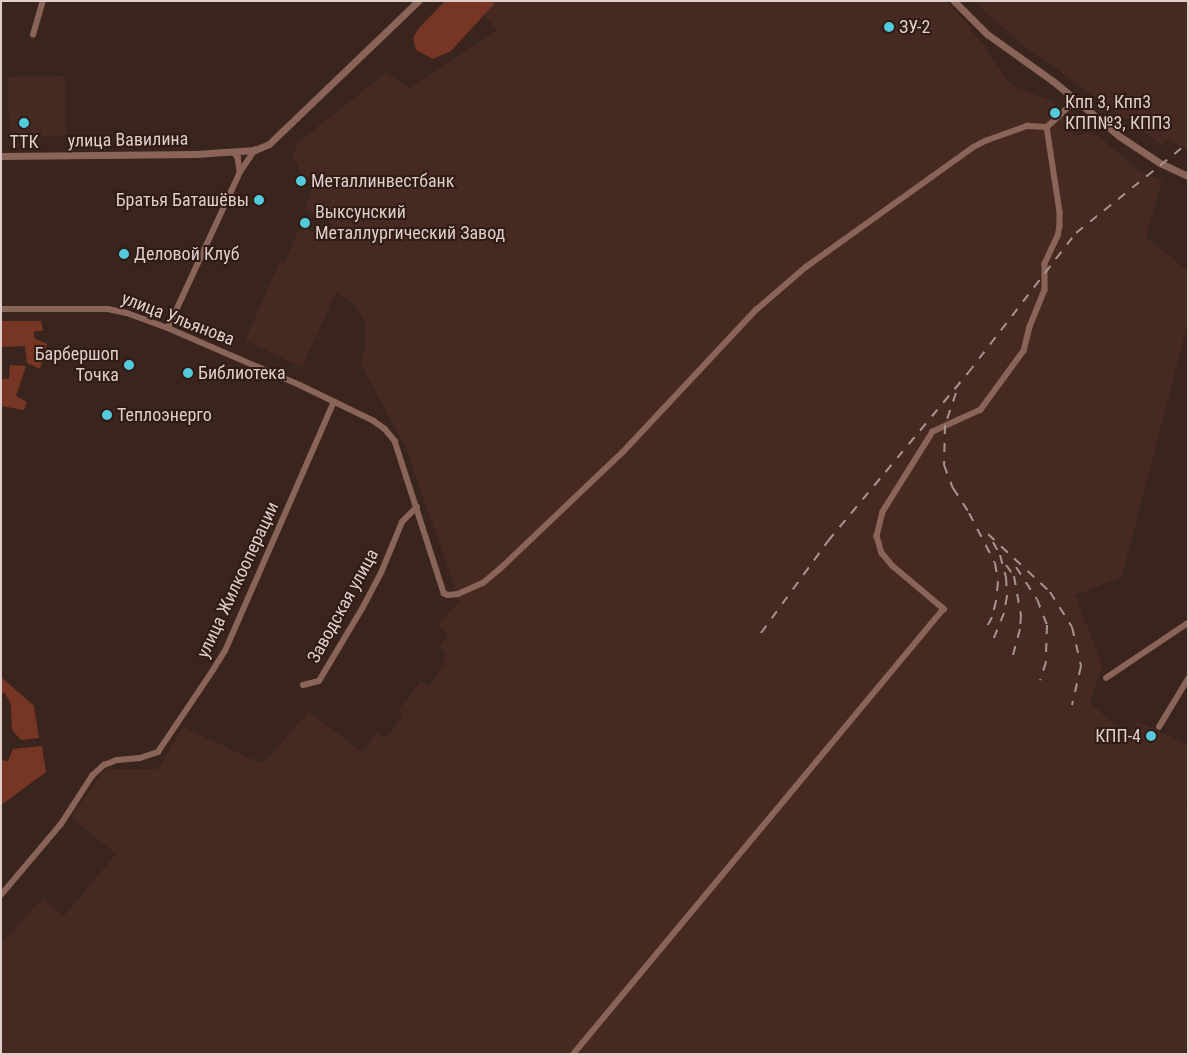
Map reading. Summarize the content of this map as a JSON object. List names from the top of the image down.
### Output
{
  "streets": {
    "street": [
      "улица Вавилина",
      "улица Ульянова",
      "улица Жилкооперации",
      "Заводская улица"
    ]
  },
  "crossings": [
    ["улица Ульянова", "улица Жилкооперации"],
    ["улица Ульянова", "Заводская улица"]
  ],
  "places": [
    "ЗУ-2",
    "Кпп 3, Кпп3 КПП№3, КПП3",
    "ТТК",
    "Металлинвестбанк",
    "Братья Баташёвы",
    "Выксунский Металлургический Завод",
    "Деловой Клуб",
    "Барбершоп Точка",
    "Библиотека",
    "Теплоэнерго",
    "КПП-4"
  ]
}
